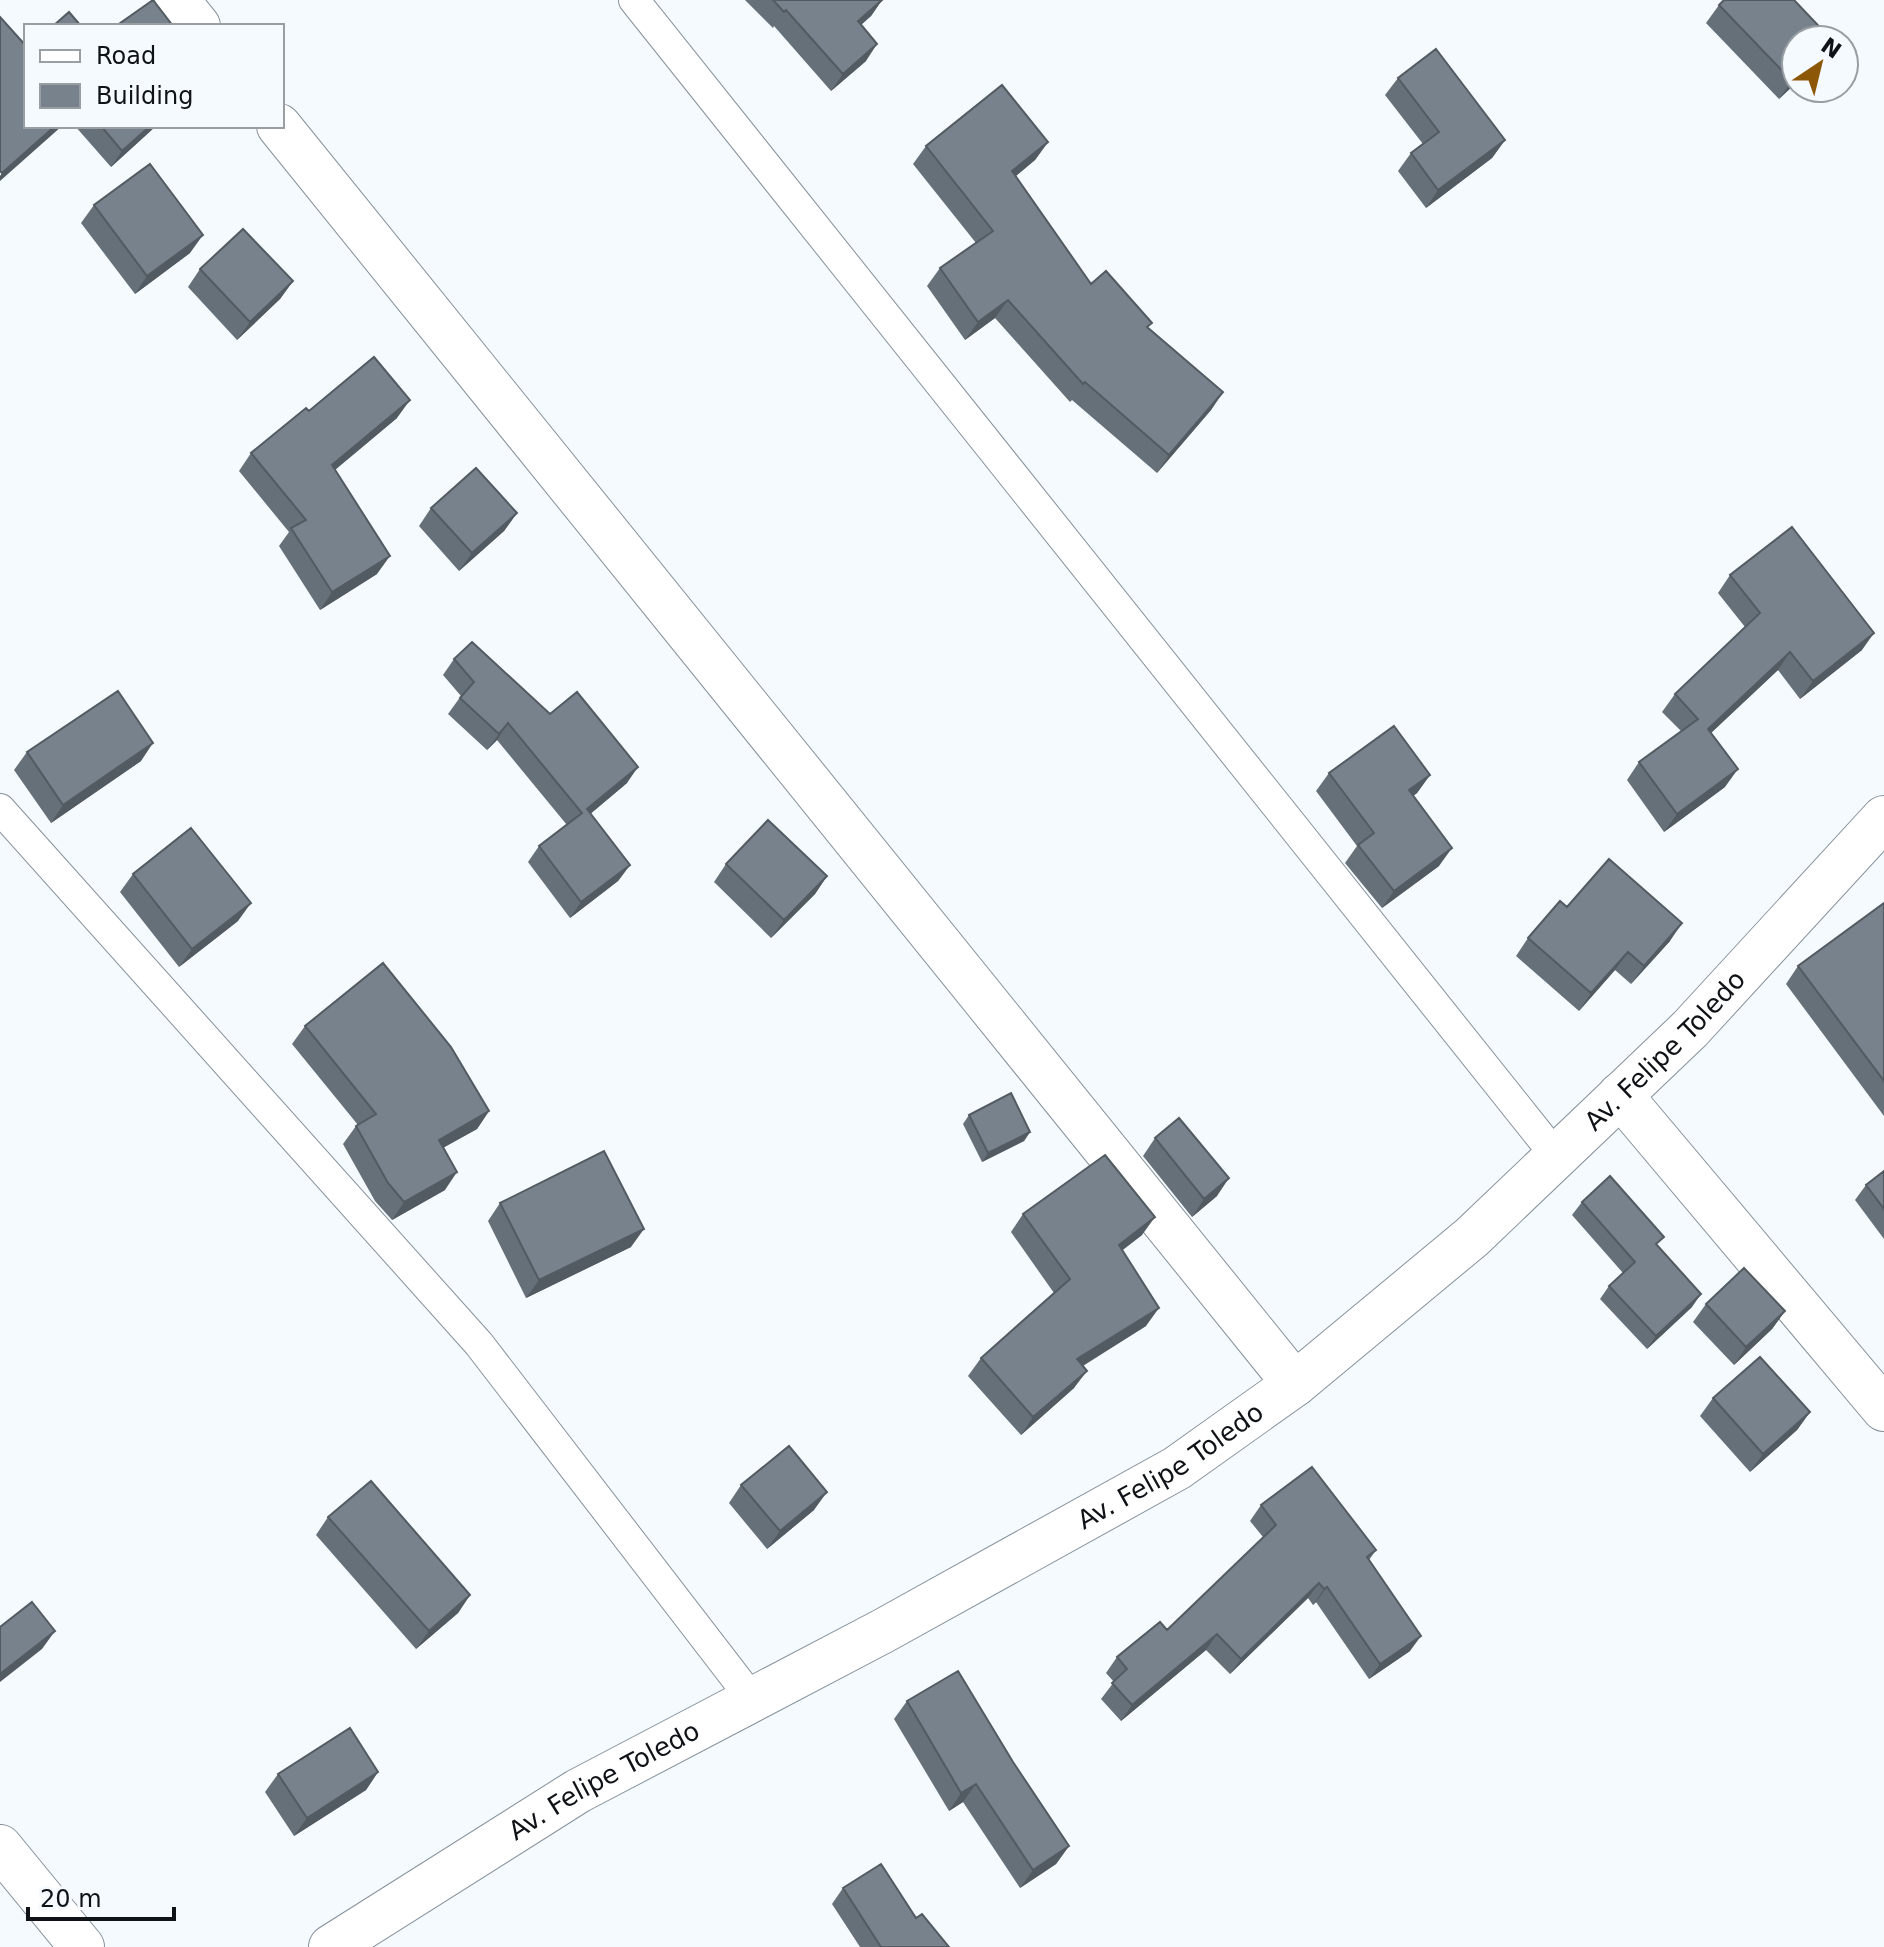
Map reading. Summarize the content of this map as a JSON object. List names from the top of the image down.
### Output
{
  "streets": {
    "street": ["Av. Felipe Toledo"]
  },
  "legend": ["Road", "Building"],
  "scale_bar": "20 m",
  "north": "top right"
}
